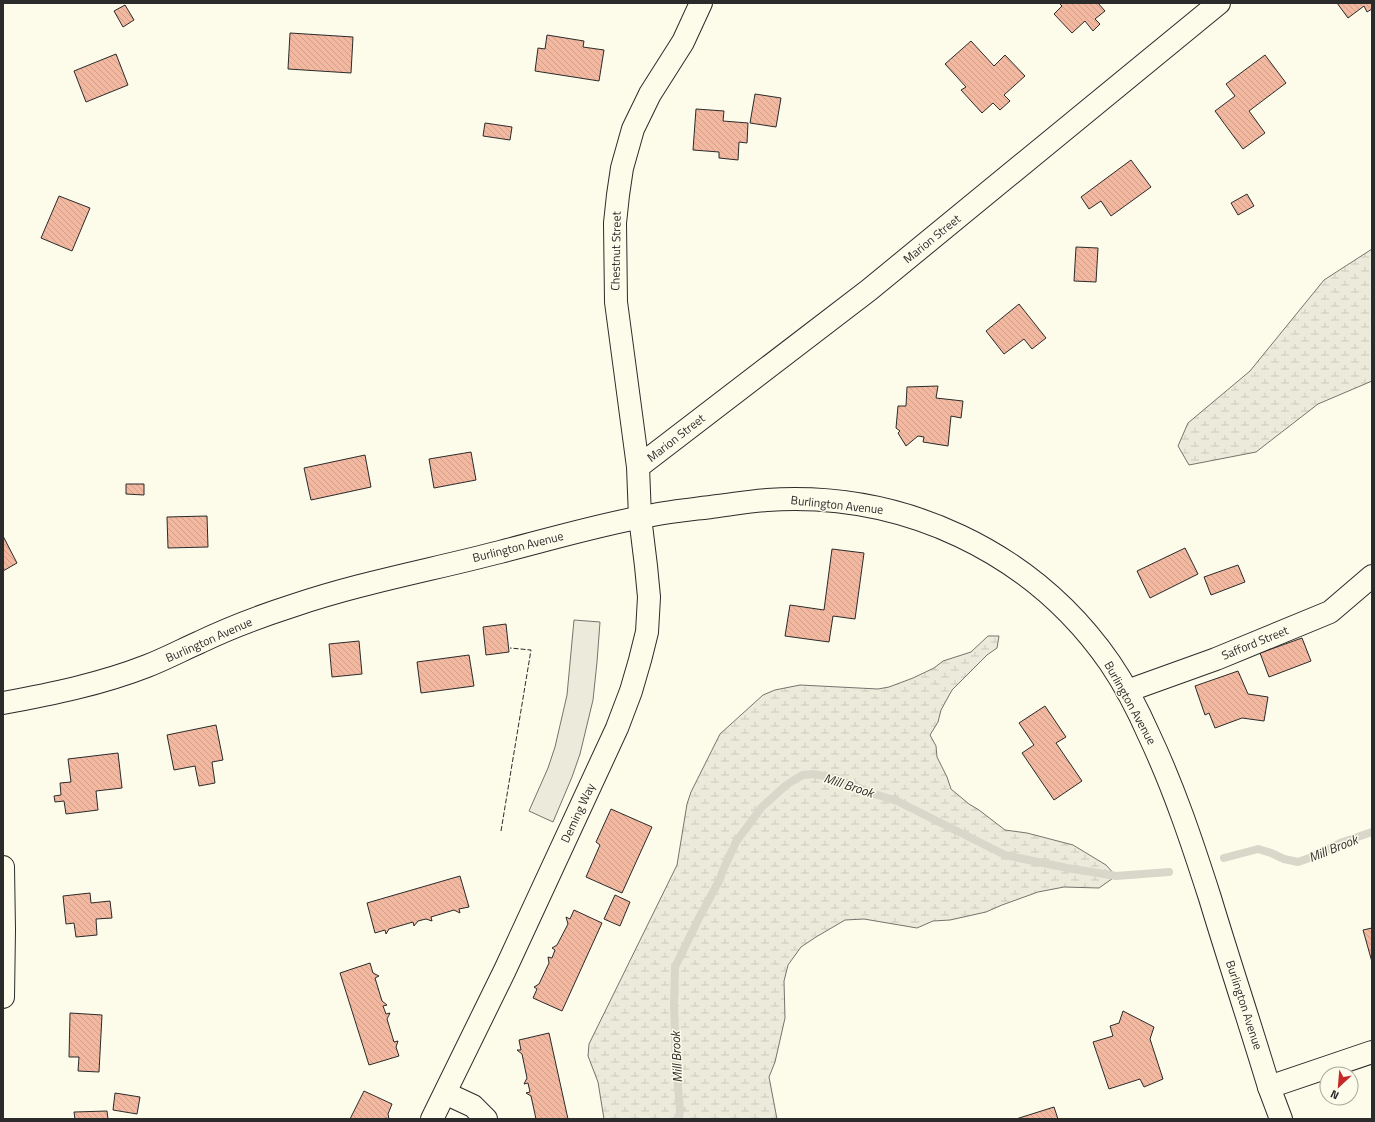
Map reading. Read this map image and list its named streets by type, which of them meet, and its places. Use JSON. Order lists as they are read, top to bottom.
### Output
{
  "streets": {
    "street": [
      "Marion Street",
      "Chestnut Street",
      "Burlington Avenue",
      "Safford Street",
      "Deming Way"
    ]
  },
  "crossings": [
    ["Marion Street", "Chestnut Street"],
    ["Chestnut Street", "Burlington Avenue"],
    ["Chestnut Street", "Deming Way"],
    ["Burlington Avenue", "Safford Street"],
    ["Burlington Avenue", "Deming Way"]
  ],
  "water": ["Mill Brook"],
  "north": "bottom left"
}
